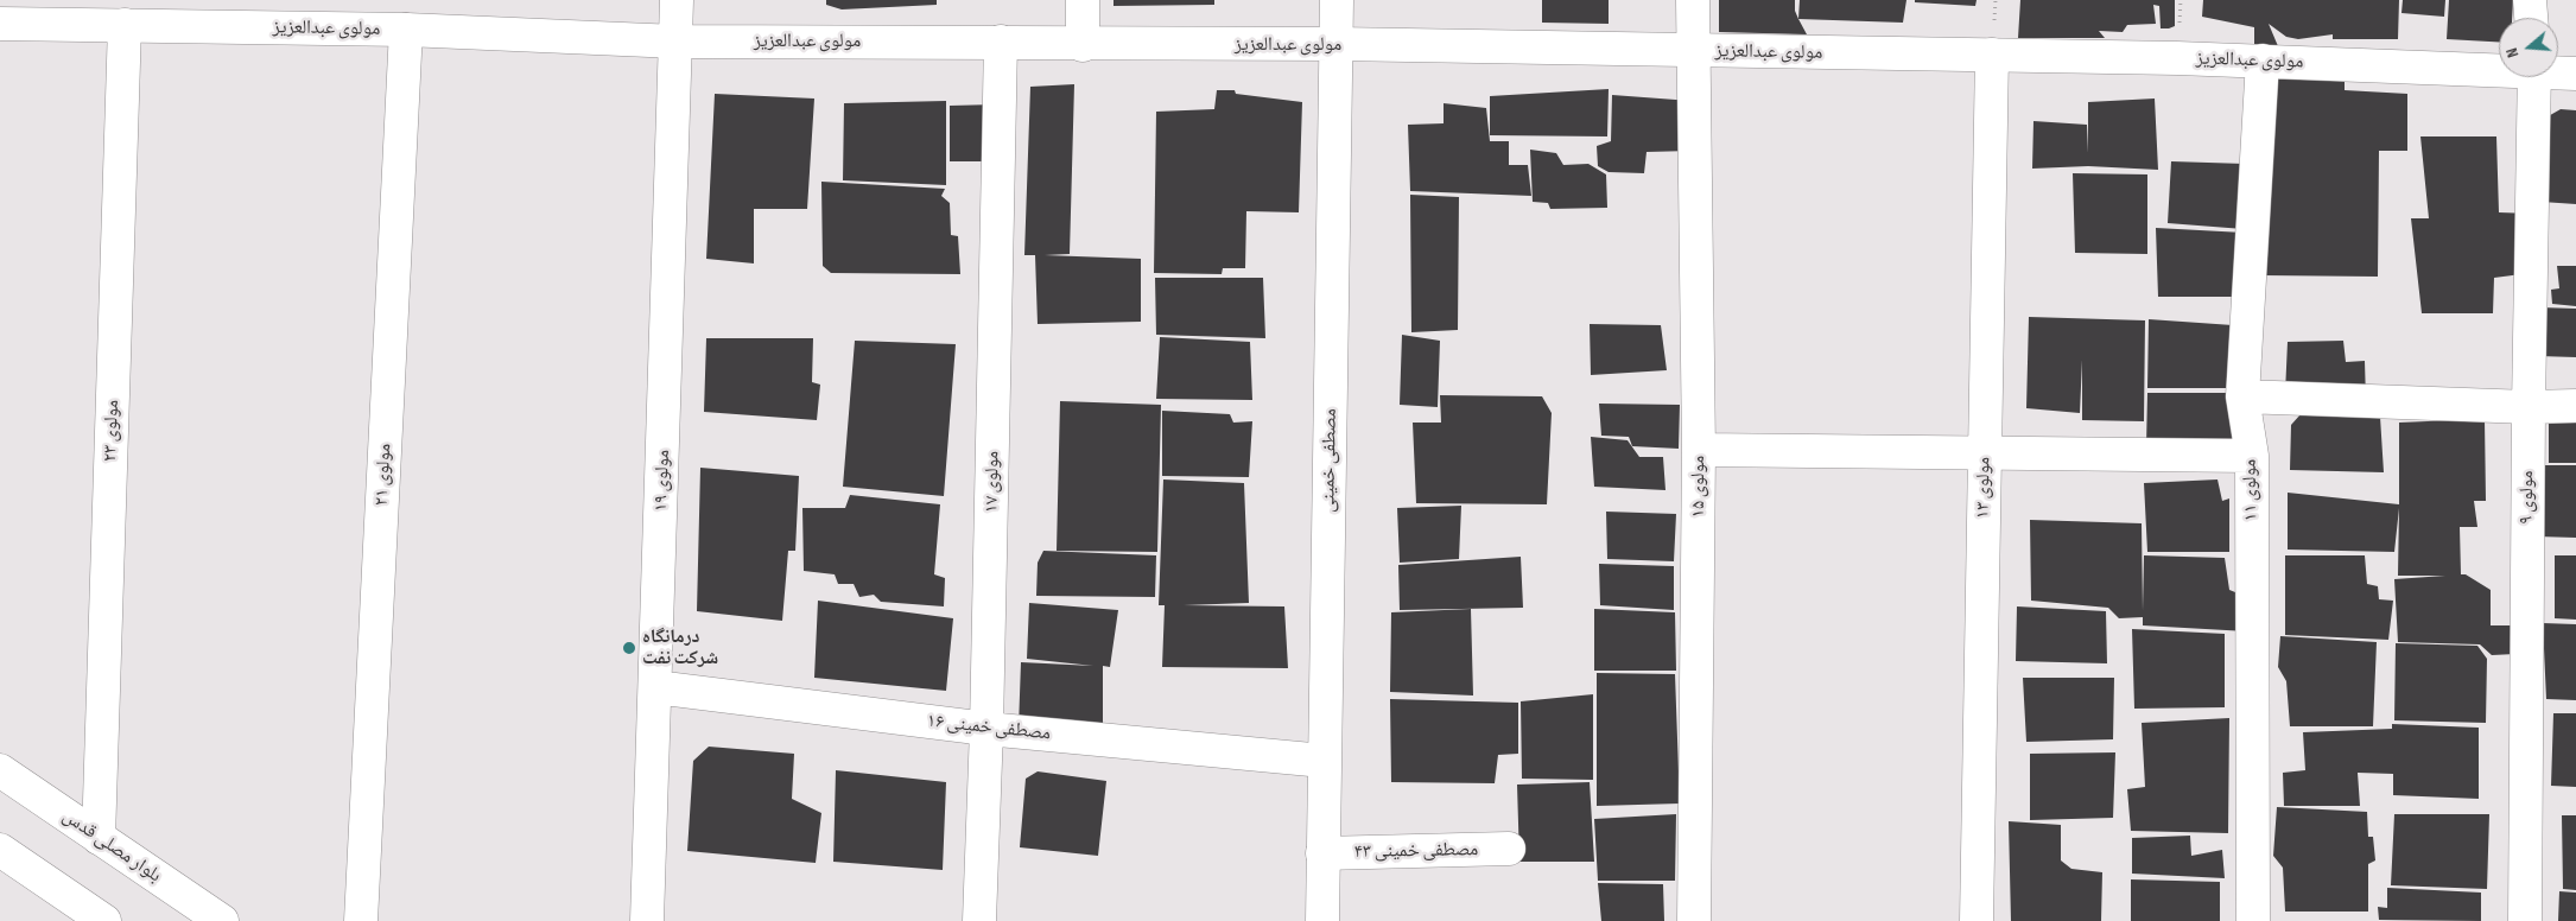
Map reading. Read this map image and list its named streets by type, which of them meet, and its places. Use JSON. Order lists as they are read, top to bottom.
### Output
{
  "streets": {
    "street": [
      "مولوی عبدالعزیز",
      "مولوی ۲۳",
      "مصطفی خمینی",
      "مولوی ۲۱",
      "مولوی ۱۹",
      "مولوی ۱۷",
      "مولوی ۱۵",
      "مولوی ۱۳",
      "مولوی ۱۱",
      "مولوی ۹",
      "مصطفی خمینی ۱۶",
      "بلوار مصلی قدس",
      "مصطفی خمینی ۴۳"
    ]
  },
  "crossings": [
    ["مولوی عبدالعزیز", "مولوی ۲۳"],
    ["مولوی عبدالعزیز", "مصطفی خمینی"],
    ["مولوی عبدالعزیز", "مولوی ۲۱"],
    ["مولوی عبدالعزیز", "مولوی ۱۹"],
    ["مولوی عبدالعزیز", "مولوی ۱۷"],
    ["مولوی عبدالعزیز", "مولوی ۱۵"],
    ["مولوی عبدالعزیز", "مولوی ۱۳"],
    ["مولوی عبدالعزیز", "مولوی ۱۱"],
    ["مولوی ۲۳", "بلوار مصلی قدس"],
    ["مصطفی خمینی", "مصطفی خمینی ۱۶"],
    ["مصطفی خمینی", "مصطفی خمینی ۴۳"],
    ["مولوی ۱۹", "مصطفی خمینی ۱۶"],
    ["مولوی ۱۷", "مصطفی خمینی ۱۶"]
  ],
  "places": ["درمانگاه شرکت نفت"],
  "north": "left"
}
